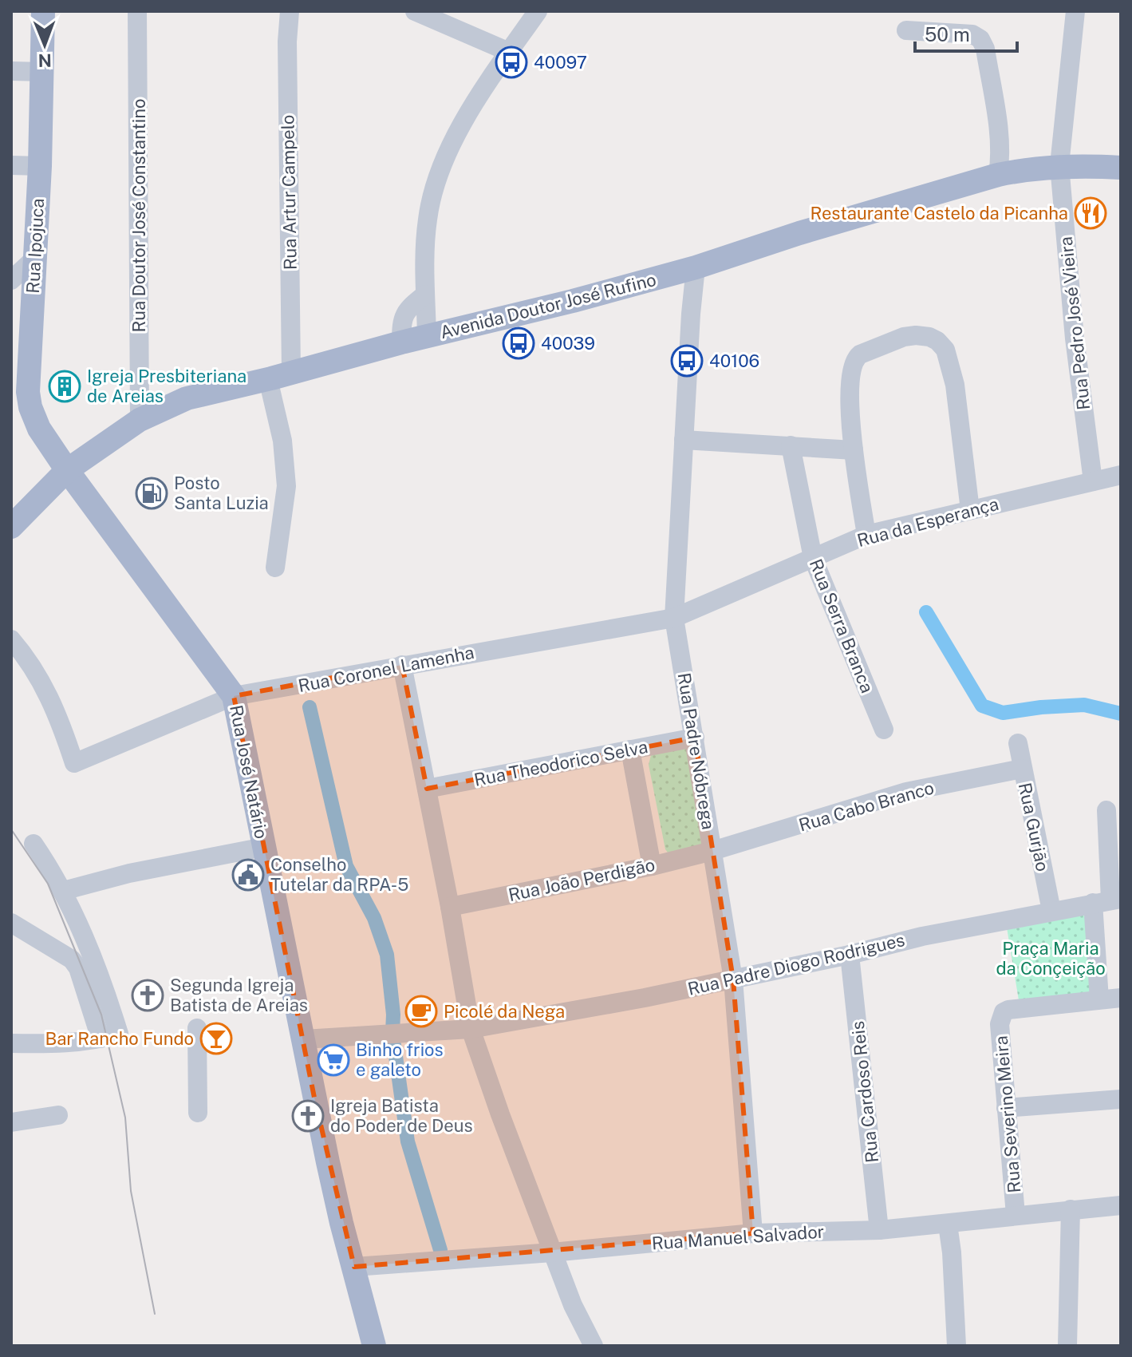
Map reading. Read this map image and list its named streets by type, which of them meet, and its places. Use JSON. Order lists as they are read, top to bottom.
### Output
{
  "streets": {
    "main road": ["Rua Ipojuca", "Avenida Doutor José Rufino", "Rua José Natário"],
    "street": [
      "Rua Artur Campelo",
      "Rua Doutor José Constantino",
      "Rua Pedro José Vieira",
      "Rua da Esperança",
      "Rua Serra Branca",
      "Rua Coronel Lamenha",
      "Rua Padre Nóbrega",
      "Rua Theodorico Selva",
      "Rua Cabo Branco",
      "Rua Gurjão",
      "Rua João Perdigão",
      "Rua Padre Diogo Rodrigues",
      "Rua Cardoso Reis",
      "Rua Severino Meira",
      "Rua Manuel Salvador"
    ]
  },
  "crossings": [
    ["Rua Artur Campelo", "Avenida Doutor José Rufino"],
    ["Rua Doutor José Constantino", "Avenida Doutor José Rufino"],
    ["Rua Ipojuca", "Avenida Doutor José Rufino"],
    ["Rua Ipojuca", "Rua José Natário"],
    ["Avenida Doutor José Rufino", "Rua Pedro José Vieira"],
    ["Avenida Doutor José Rufino", "Rua Padre Nóbrega"],
    ["Avenida Doutor José Rufino", "Rua José Natário"],
    ["Rua Pedro José Vieira", "Rua da Esperança"],
    ["Rua da Esperança", "Rua Serra Branca"],
    ["Rua da Esperança", "Rua Coronel Lamenha"],
    ["Rua Coronel Lamenha", "Rua Padre Nóbrega"],
    ["Rua Coronel Lamenha", "Rua José Natário"],
    ["Rua Padre Nóbrega", "Rua Theodorico Selva"],
    ["Rua Padre Nóbrega", "Rua Cabo Branco"],
    ["Rua Padre Nóbrega", "Rua João Perdigão"],
    ["Rua Padre Nóbrega", "Rua Padre Diogo Rodrigues"],
    ["Rua Padre Nóbrega", "Rua Manuel Salvador"],
    ["Rua José Natário", "Rua Padre Diogo Rodrigues"],
    ["Rua José Natário", "Rua Manuel Salvador"],
    ["Rua Cabo Branco", "Rua Gurjão"],
    ["Rua Cabo Branco", "Rua João Perdigão"],
    ["Rua Gurjão", "Rua Padre Diogo Rodrigues"],
    ["Rua Padre Diogo Rodrigues", "Rua Cardoso Reis"],
    ["Rua Cardoso Reis", "Rua Manuel Salvador"],
    ["Rua Severino Meira", "Rua Manuel Salvador"]
  ],
  "parks": ["Praça Maria da Conçeição"],
  "places": {
    "bus stop": ["40097", "40039", "40106"],
    "restaurant": ["Restaurante Castelo da Picanha"],
    "building": ["Igreja Presbiteriana de Areias"],
    "fuel station": ["Posto Santa Luzia"],
    "public building": ["Conselho Tutelar da RPA-5"],
    "church": ["Segunda Igreja Batista de Areias", "Igreja Batista do Poder de Deus"],
    "cafe": ["Picolé da Nega"],
    "bar": ["Bar Rancho Fundo"],
    "supermarket": ["Binho frios e galeto"]
  },
  "scale_bar": "50 m",
  "north": "bottom"
}
